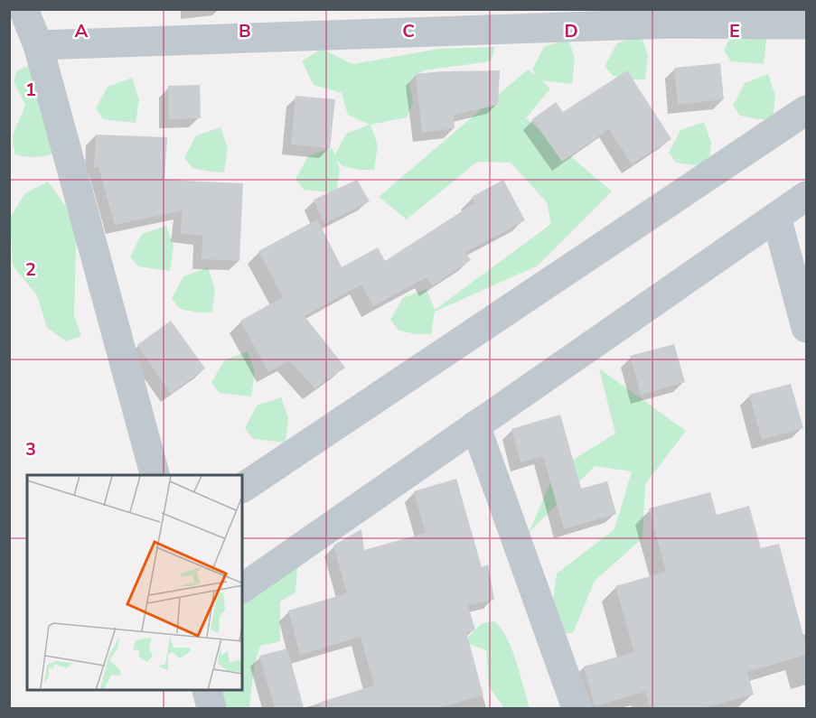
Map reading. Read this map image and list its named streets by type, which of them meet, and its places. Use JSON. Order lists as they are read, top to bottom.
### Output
{
  "grid": {
    "columns": [
      "A",
      "B",
      "C",
      "D",
      "E"
    ],
    "rows": ["1", "2", "3"]
  }
}
